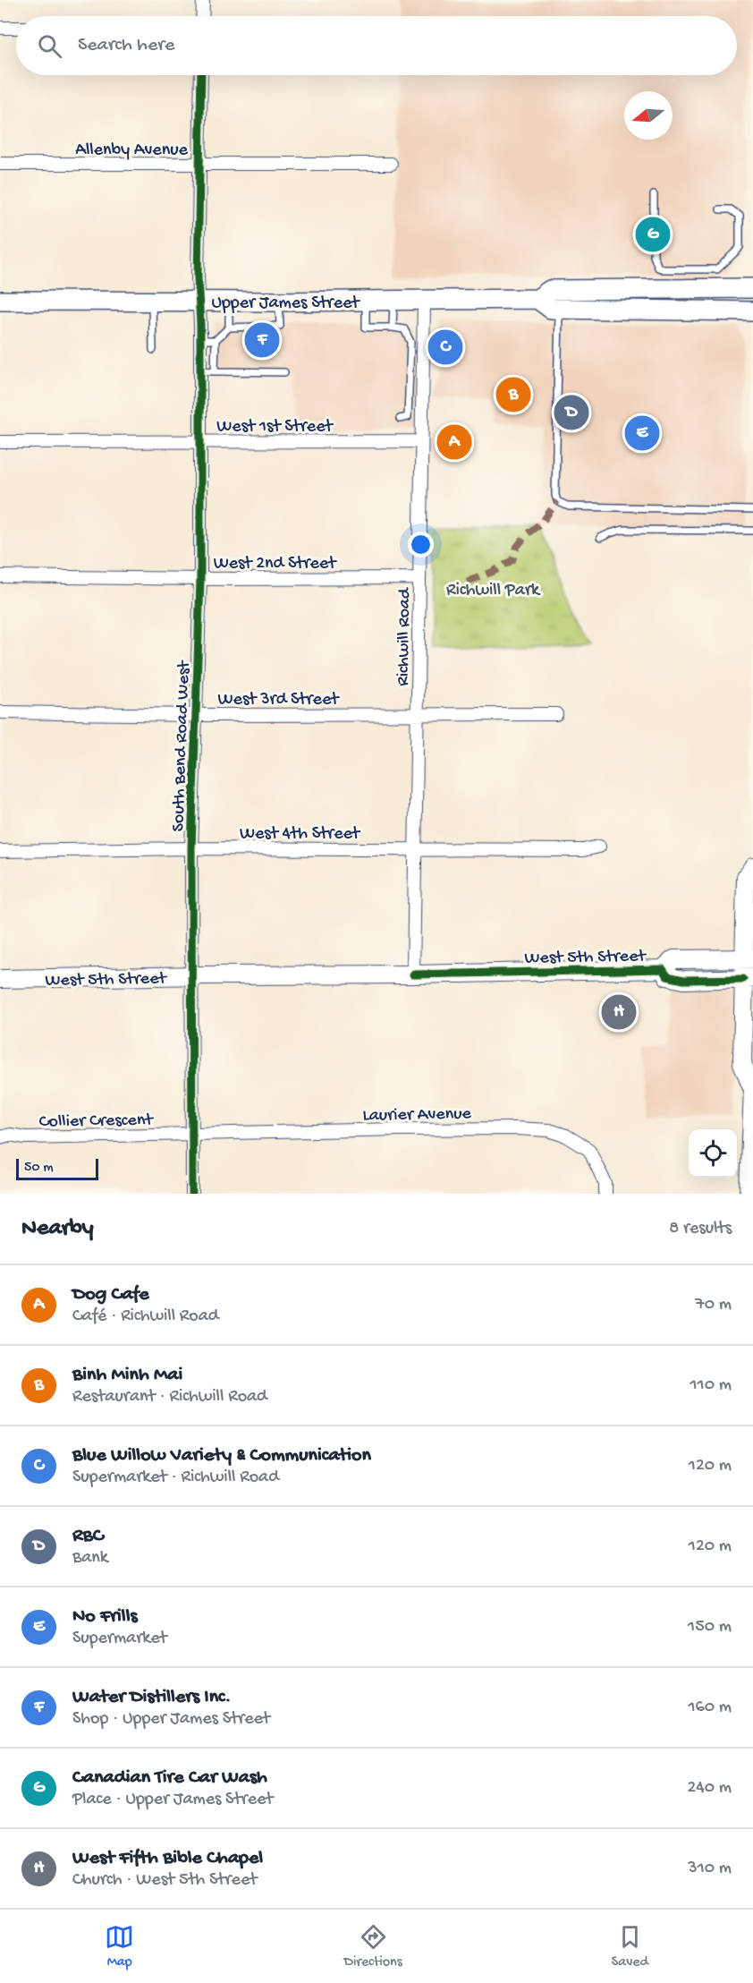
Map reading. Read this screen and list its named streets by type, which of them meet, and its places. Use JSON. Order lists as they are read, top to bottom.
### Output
{
  "streets": {
    "main road": ["Upper James Street", "West 5th Street"],
    "street": [
      "Allenby Avenue",
      "West 1st Street",
      "West 2nd Street",
      "Richwill Road",
      "West 3rd Street",
      "South Bend Road West",
      "West 4th Street",
      "Laurier Avenue",
      "Collier Crescent"
    ]
  },
  "crossings": [
    ["Allenby Avenue", "South Bend Road West"],
    ["Upper James Street", "Richwill Road"],
    ["Upper James Street", "South Bend Road West"],
    ["West 1st Street", "Richwill Road"],
    ["West 1st Street", "South Bend Road West"],
    ["West 2nd Street", "Richwill Road"],
    ["West 2nd Street", "South Bend Road West"],
    ["Richwill Road", "West 3rd Street"],
    ["Richwill Road", "West 4th Street"],
    ["Richwill Road", "West 5th Street"],
    ["West 3rd Street", "South Bend Road West"],
    ["South Bend Road West", "West 4th Street"],
    ["South Bend Road West", "West 5th Street"],
    ["South Bend Road West", "Laurier Avenue"],
    ["South Bend Road West", "Collier Crescent"],
    ["Laurier Avenue", "Collier Crescent"]
  ],
  "parks": ["Richwill Park"],
  "scale_bar": "50 m",
  "north": "left",
  "page": {
    "search": "Search here",
    "pins": [
      "G",
      "F",
      "C",
      "B",
      "D",
      "E",
      "A",
      "H"
    ],
    "scale": "50 m",
    "heading": ["Nearby", "8 results"],
    "list": [
      {
        "mark": "A",
        "name": "Dog Cafe",
        "note": "Café · Richwill Road",
        "value": "70 m"
      },
      {
        "mark": "B",
        "name": "Binh Minh Mai",
        "note": "Restaurant · Richwill Road",
        "value": "110 m"
      },
      {
        "mark": "C",
        "name": "Blue Willow Variety & Communication",
        "note": "Supermarket · Richwill Road",
        "value": "120 m"
      },
      {
        "mark": "D",
        "name": "RBC",
        "note": "Bank",
        "value": "120 m"
      },
      {
        "mark": "E",
        "name": "No Frills",
        "note": "Supermarket",
        "value": "150 m"
      },
      {
        "mark": "F",
        "name": "Water Distillers Inc.",
        "note": "Shop · Upper James Street",
        "value": "160 m"
      },
      {
        "mark": "G",
        "name": "Canadian Tire Car Wash",
        "note": "Place · Upper James Street",
        "value": "240 m"
      },
      {
        "mark": "H",
        "name": "West Fifth Bible Chapel",
        "note": "Church · West 5th Street",
        "value": "310 m"
      }
    ],
    "nav": ["Map", "Directions", "Saved"]
  }
}
